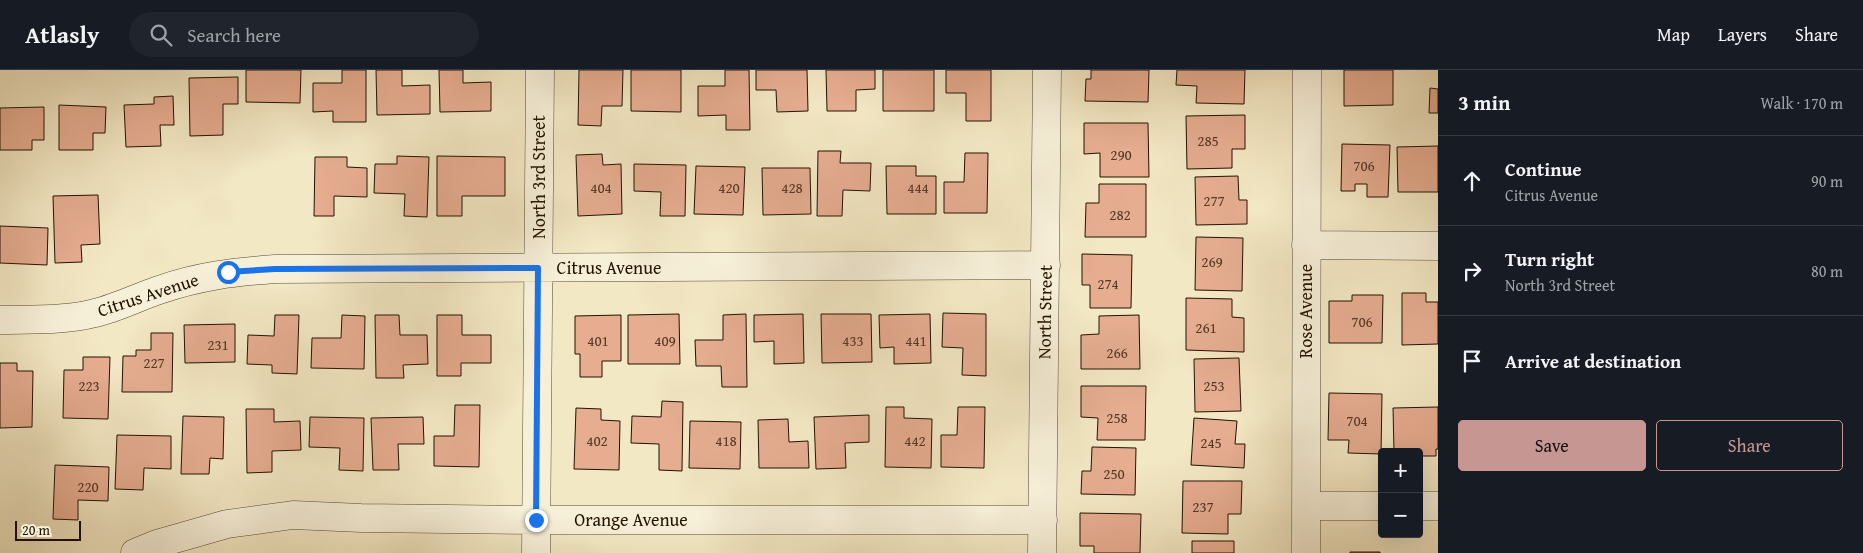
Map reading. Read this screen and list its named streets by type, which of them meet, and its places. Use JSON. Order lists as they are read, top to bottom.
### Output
{
  "streets": {
    "street": [
      "North 3rd Street",
      "Citrus Avenue",
      "Rose Avenue",
      "North Street",
      "Orange Avenue"
    ]
  },
  "crossings": [
    ["North 3rd Street", "Citrus Avenue"],
    ["North 3rd Street", "Orange Avenue"],
    ["Citrus Avenue", "North Street"],
    ["North Street", "Orange Avenue"]
  ],
  "house_numbers": [
    "285",
    "290",
    "706",
    "404",
    "420",
    "428",
    "444",
    "277",
    "282",
    "269",
    "274",
    "706",
    "261",
    "401",
    "409",
    "433",
    "441",
    "231",
    "266",
    "227",
    "223",
    "253",
    "258",
    "704",
    "402",
    "418",
    "442",
    "245",
    "250",
    "220",
    "237"
  ],
  "scale_bar": "20 m",
  "page": {
    "header": "Atlasly",
    "search": "Search here",
    "nav": ["Map", "Layers", "Share"],
    "heading": ["3 min", "Walk · 170 m"],
    "list": [
      ["Continue", "Citrus Avenue", "90 m"],
      ["Turn right", "North 3rd Street", "80 m"],
      "Arrive at destination"
    ],
    "buttons": ["Save", "Share"],
    "map_buttons": ["+", "−"],
    "scale": "20 m"
  }
}
